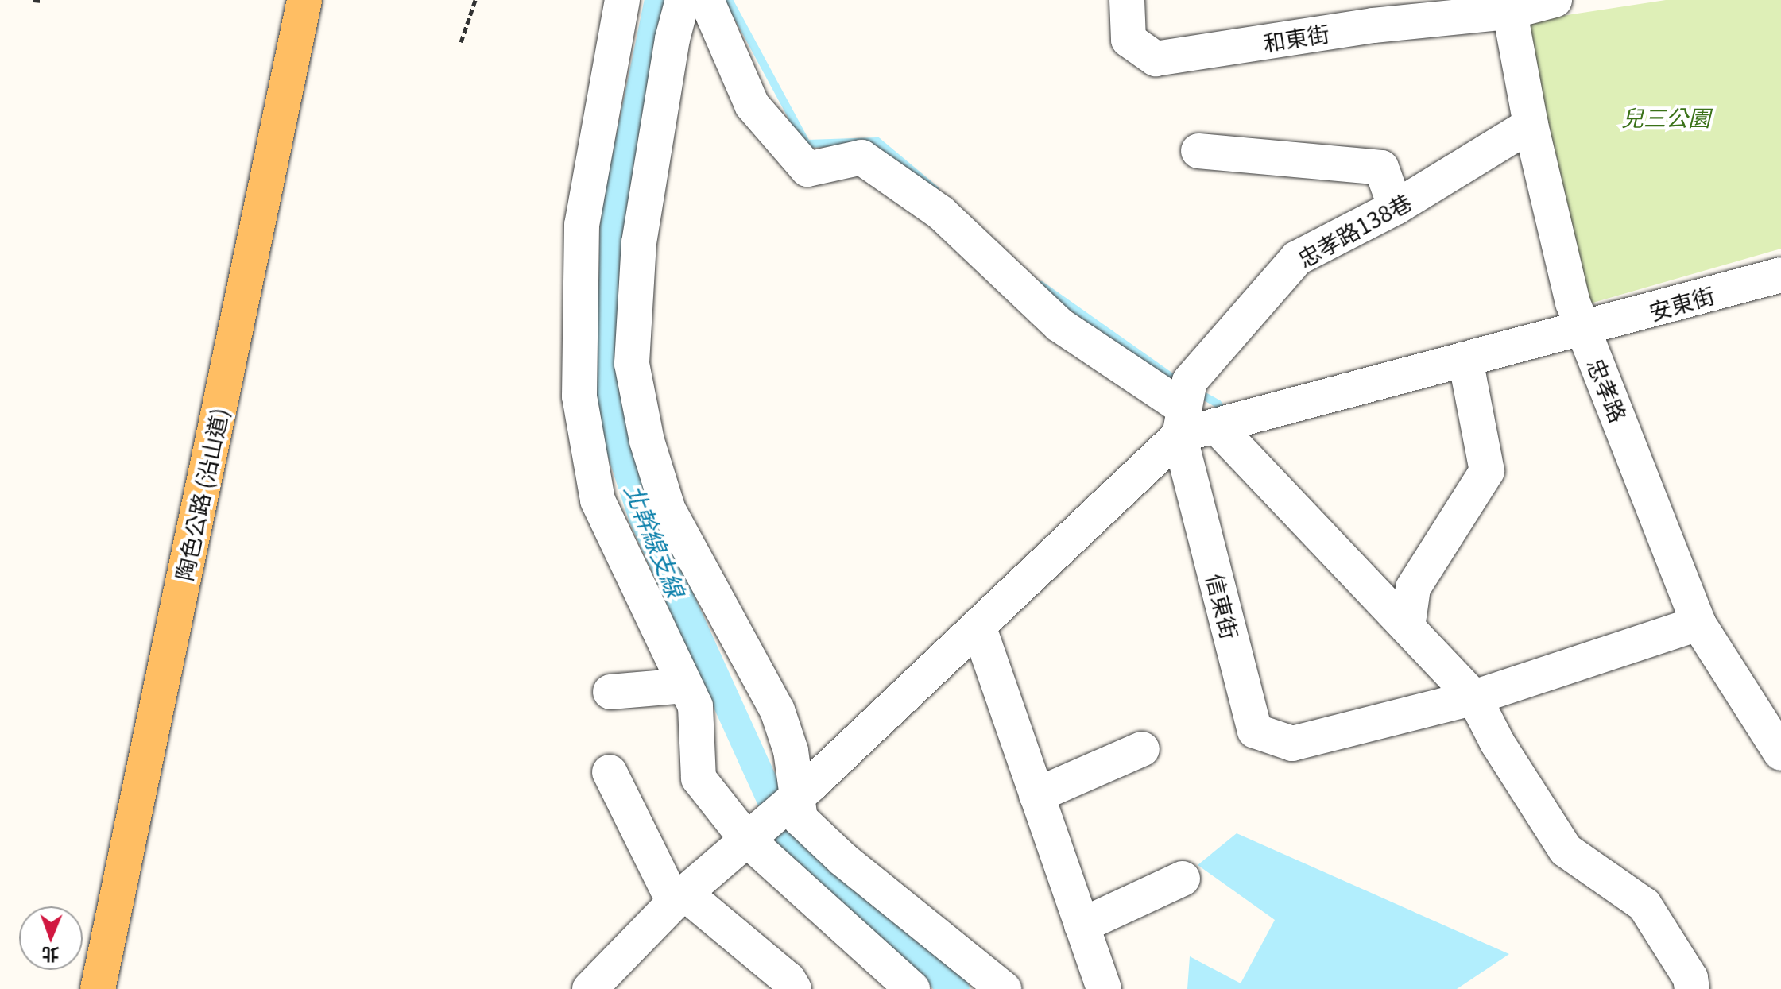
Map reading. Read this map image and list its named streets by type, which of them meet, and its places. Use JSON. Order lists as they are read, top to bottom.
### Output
{
  "streets": {
    "main road": ["陶色公路 (沿山道)"],
    "street": [
      "和東街",
      "忠孝路138巷",
      "安東街",
      "忠孝路",
      "信東街"
    ]
  },
  "crossings": [
    ["和東街", "忠孝路"],
    ["忠孝路138巷", "忠孝路"],
    ["忠孝路138巷", "信東街"],
    ["安東街", "忠孝路"],
    ["忠孝路", "信東街"]
  ],
  "water": ["北幹線支線"],
  "parks": ["兒三公園"],
  "north": "bottom"
}
